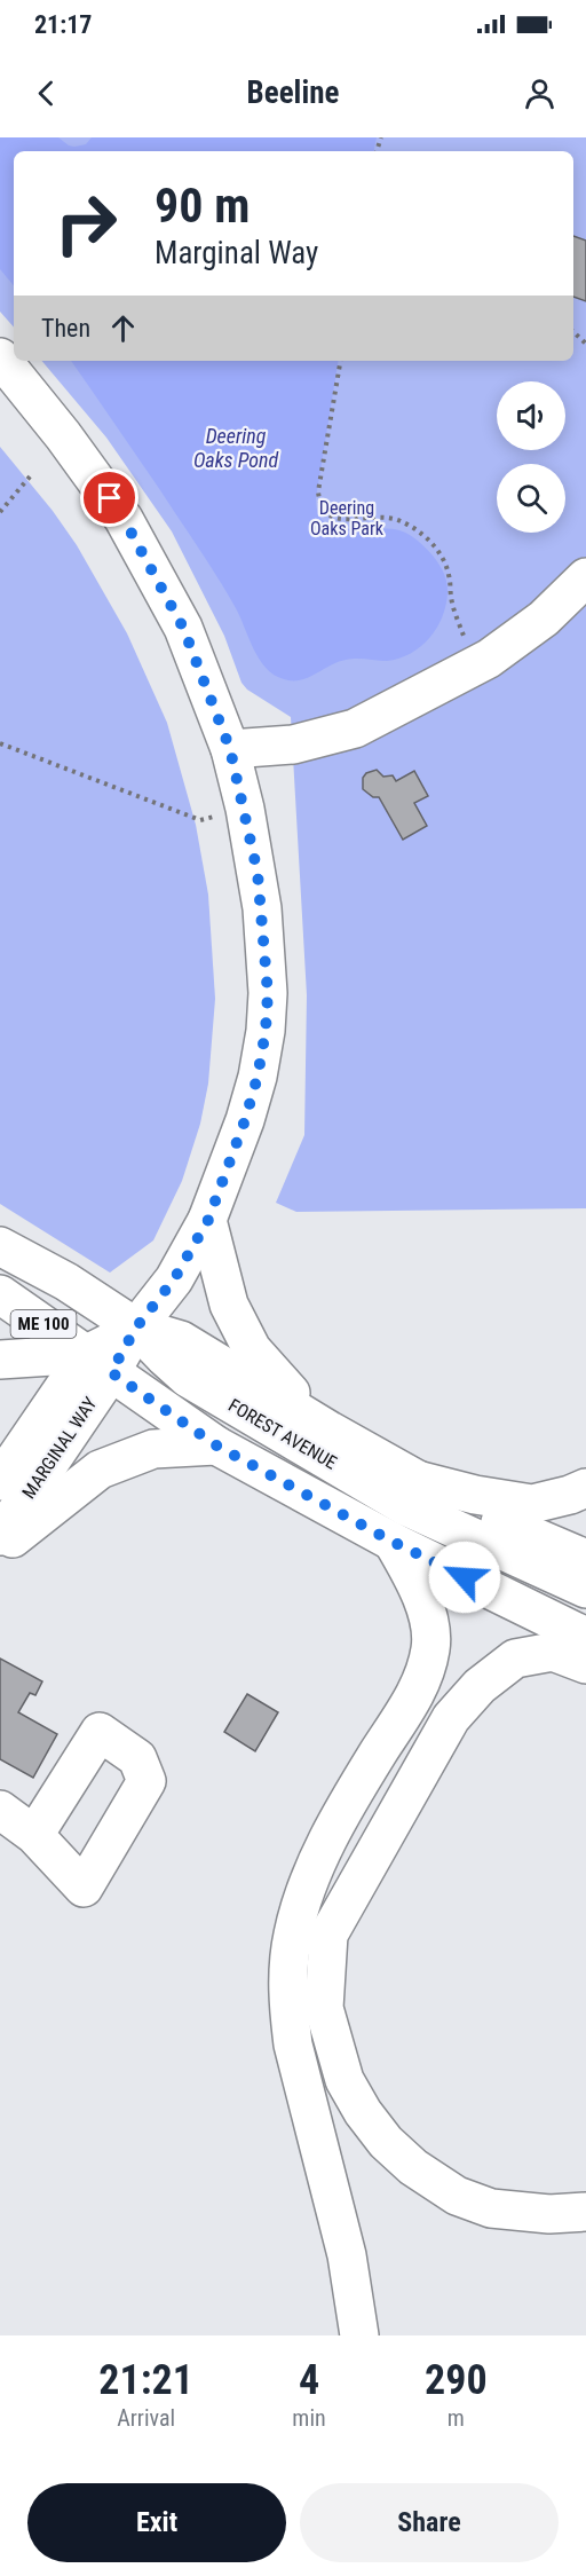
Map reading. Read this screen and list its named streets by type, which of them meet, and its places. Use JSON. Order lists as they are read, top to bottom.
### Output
{
  "streets": {
    "main road": ["ME 100", "FOREST AVENUE", "MARGINAL WAY"]
  },
  "crossings": [
    ["ME 100", "MARGINAL WAY"],
    ["FOREST AVENUE", "MARGINAL WAY"]
  ],
  "water": ["Deering Oaks Pond"],
  "parks": ["Deering Oaks Park"],
  "page": {
    "status": "21:17",
    "header": "Beeline",
    "turn": ["90 m", "Marginal Way"],
    "then": "Then",
    "eta": [
      "21:21",
      "Arrival",
      "4",
      "min",
      "290",
      "m"
    ],
    "buttons": ["Exit", "Share"]
  }
}
